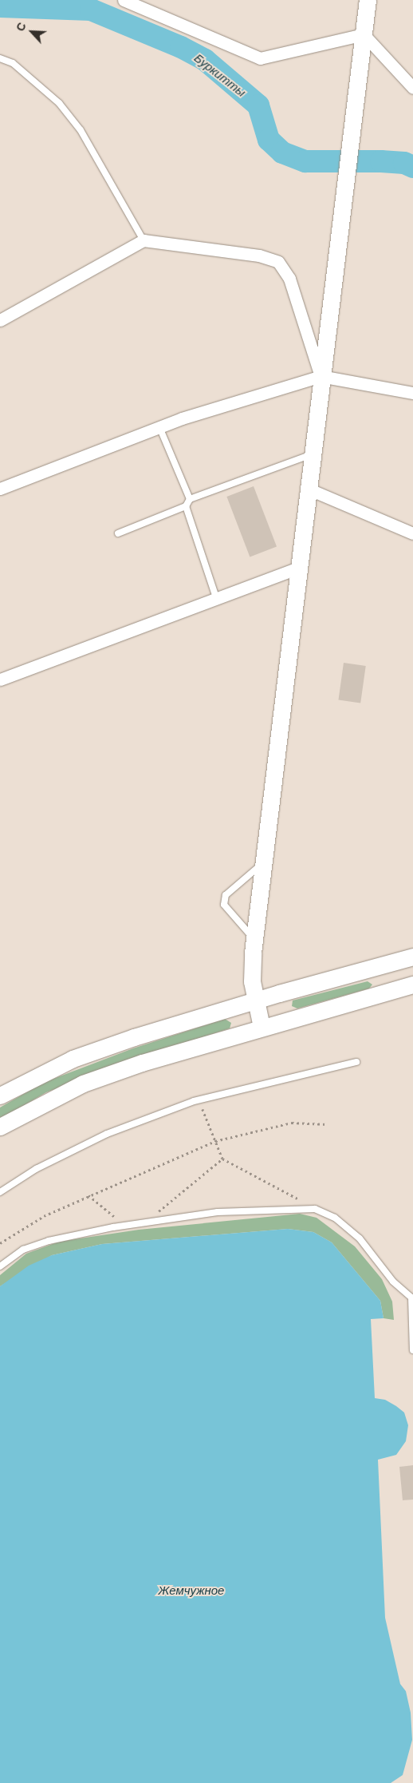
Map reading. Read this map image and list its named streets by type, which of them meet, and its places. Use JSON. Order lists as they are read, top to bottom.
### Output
{
  "water": ["Буркитты", "Жемчужное"],
  "north": "top left"
}
